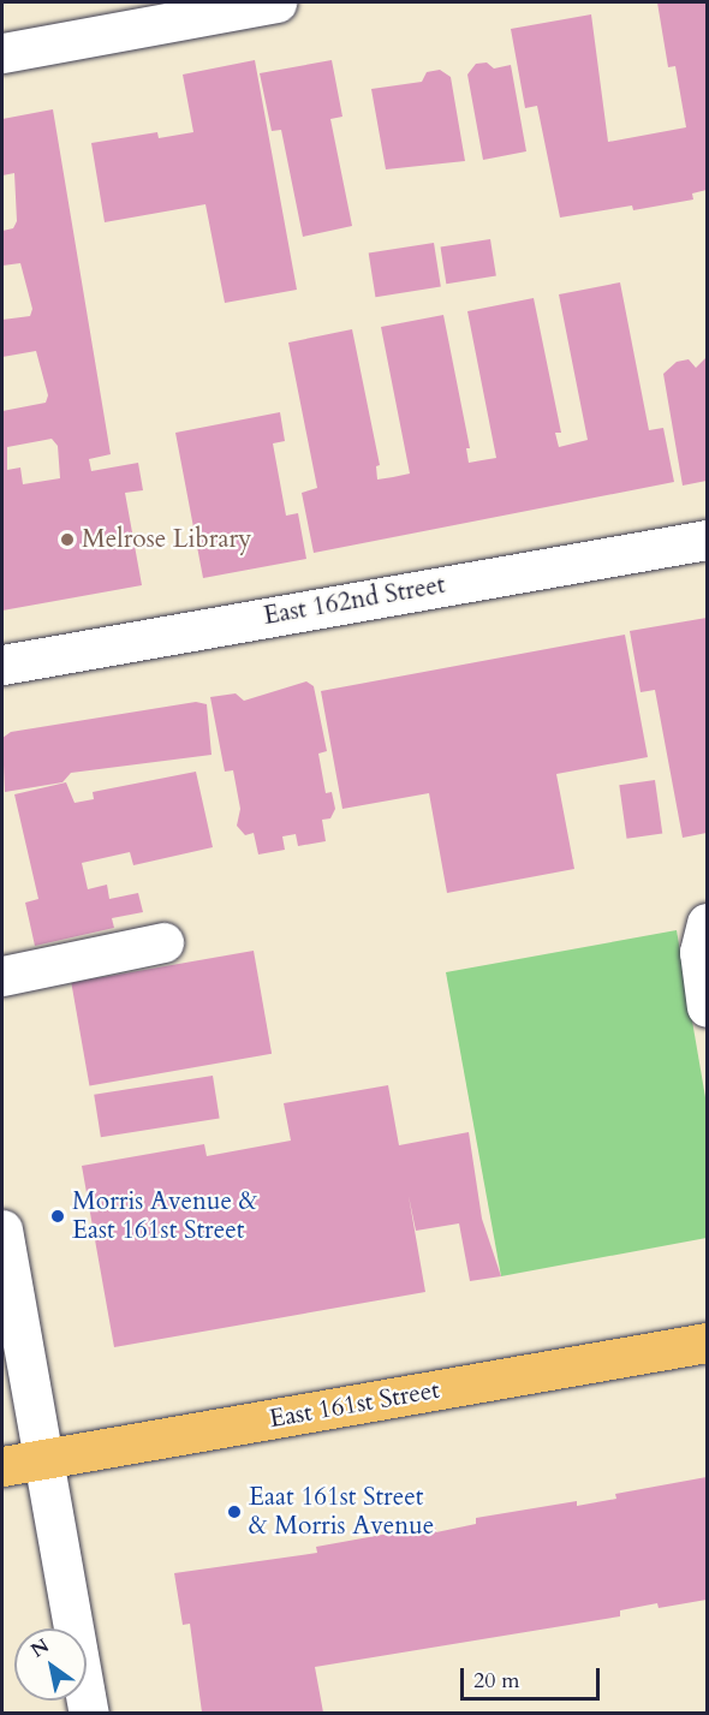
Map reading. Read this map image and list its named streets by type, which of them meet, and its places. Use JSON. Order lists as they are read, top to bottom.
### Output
{
  "streets": {
    "main road": ["East 161st Street"],
    "street": ["East 162nd Street"]
  },
  "places": ["Melrose Library", "Morris Avenue & East 161st Street", "Eaat 161st Street & Morris Avenue"],
  "scale_bar": "20 m",
  "north": "top left"
}
